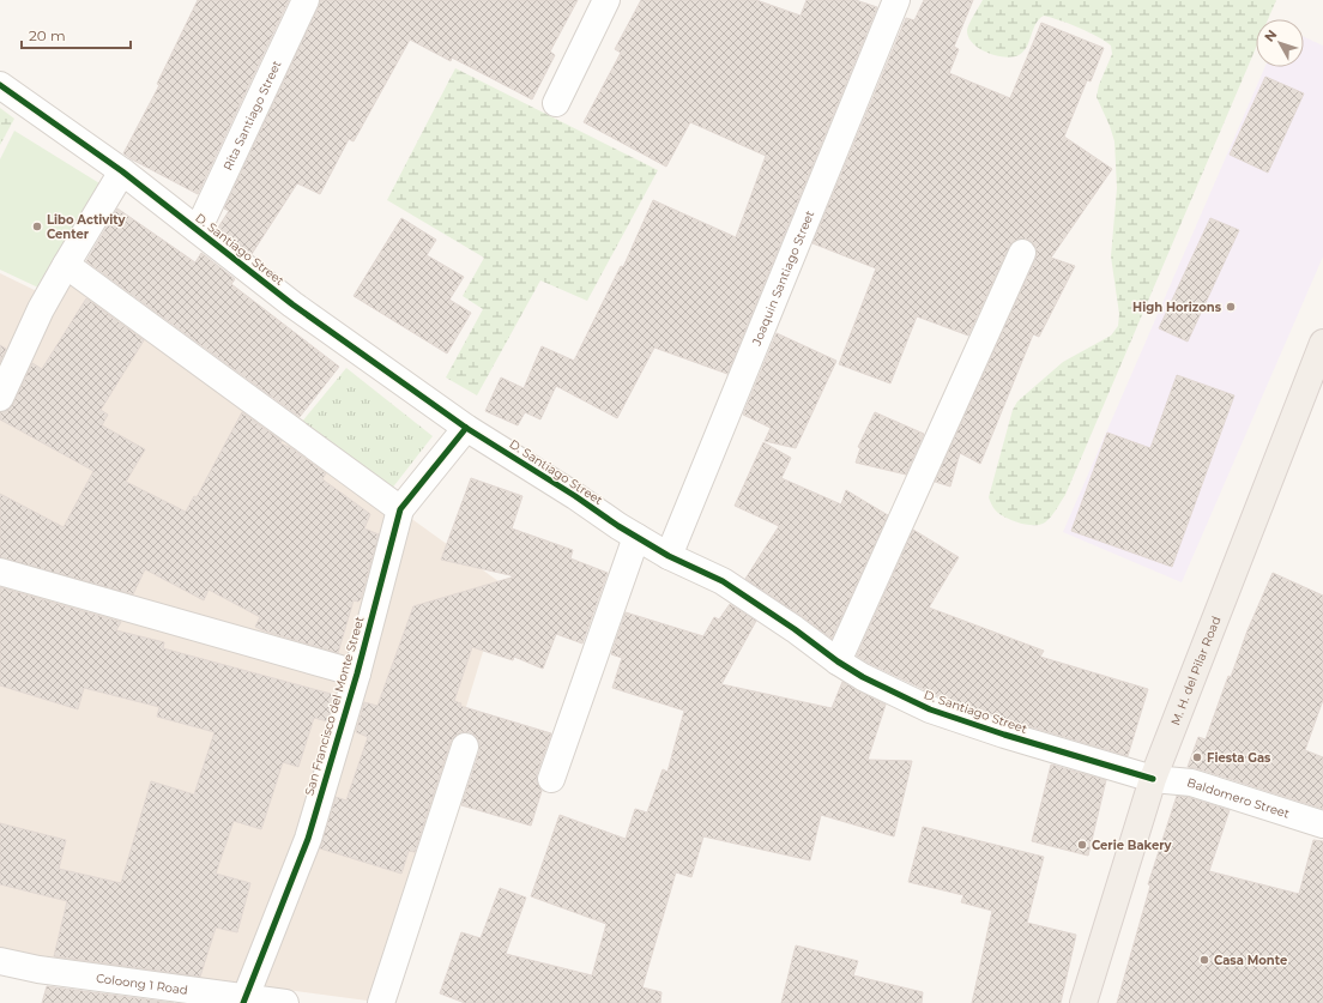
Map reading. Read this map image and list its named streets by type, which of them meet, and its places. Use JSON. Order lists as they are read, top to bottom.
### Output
{
  "streets": {
    "main road": ["M. H. del Pilar Road"],
    "street": [
      "Rita Santiago Street",
      "D. Santiago Street",
      "Joaquin Santiago Street",
      "San Francisco del Monte Street",
      "Baldomero Street",
      "Coloong 1 Road"
    ]
  },
  "crossings": [
    ["Rita Santiago Street", "D. Santiago Street"],
    ["D. Santiago Street", "Joaquin Santiago Street"],
    ["D. Santiago Street", "M. H. del Pilar Road"],
    ["D. Santiago Street", "San Francisco del Monte Street"],
    ["D. Santiago Street", "Baldomero Street"],
    ["M. H. del Pilar Road", "Baldomero Street"],
    ["San Francisco del Monte Street", "Coloong 1 Road"]
  ],
  "places": [
    "Libo Activity Center",
    "High Horizons",
    "Fiesta Gas",
    "Cerie Bakery",
    "Casa Monte"
  ],
  "scale_bar": "20 m",
  "north": "top left"
}
